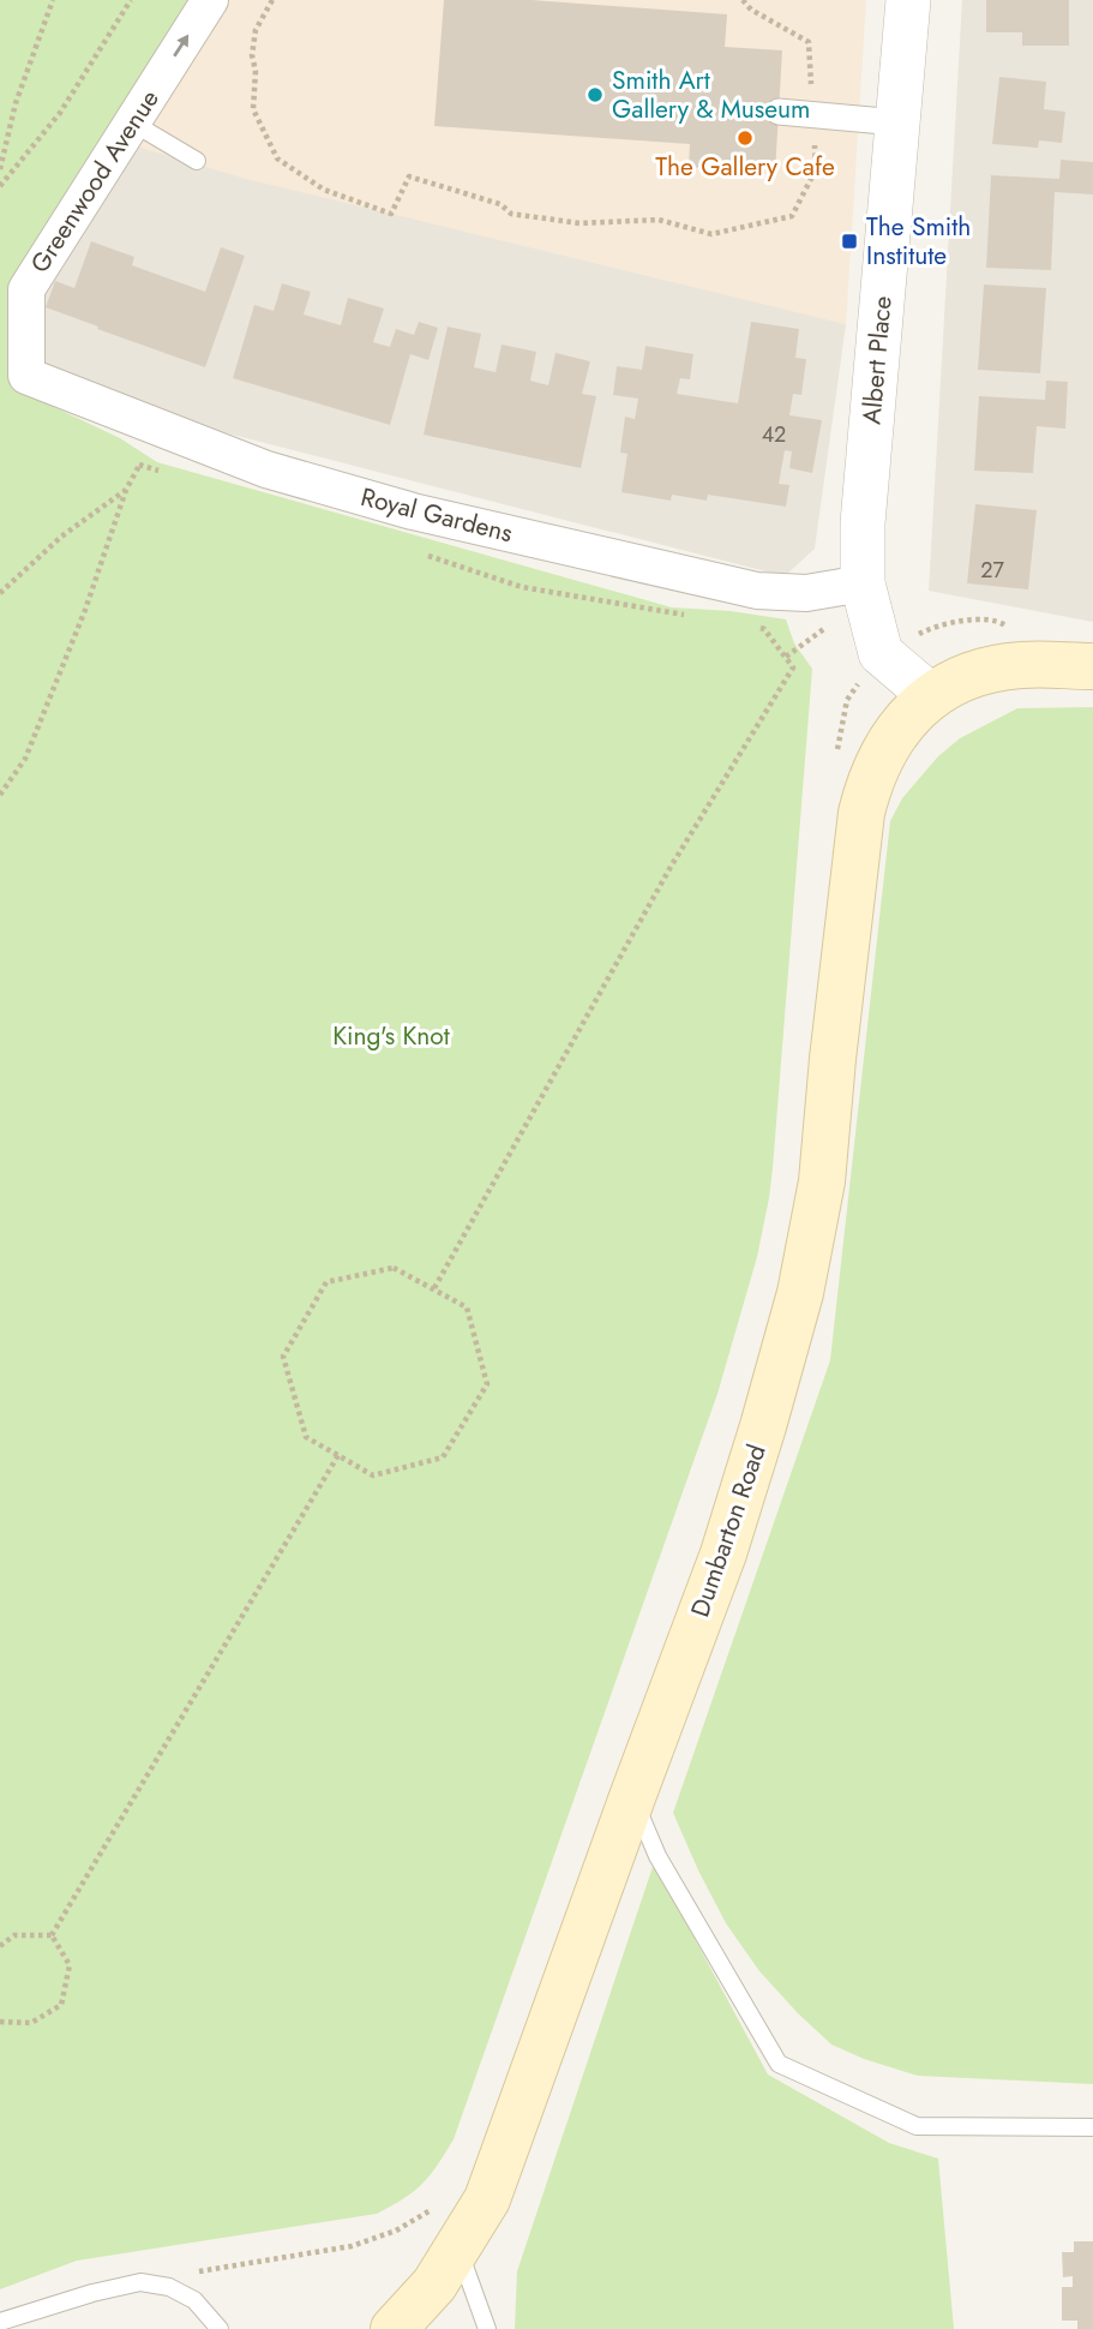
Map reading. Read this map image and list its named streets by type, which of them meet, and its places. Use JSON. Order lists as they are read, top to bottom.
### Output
{
  "streets": {
    "main road": ["Dumbarton Road"],
    "street": ["Greenwood Avenue", "Albert Place", "Royal Gardens"]
  },
  "crossings": [
    ["Greenwood Avenue", "Royal Gardens"],
    ["Albert Place", "Royal Gardens"]
  ],
  "parks": ["King's Knot"],
  "places": {
    "other": ["Smith Art Gallery & Museum", "The Gallery Cafe"],
    "transit": ["The Smith Institute"]
  },
  "house_numbers": ["42", "27"]
}
